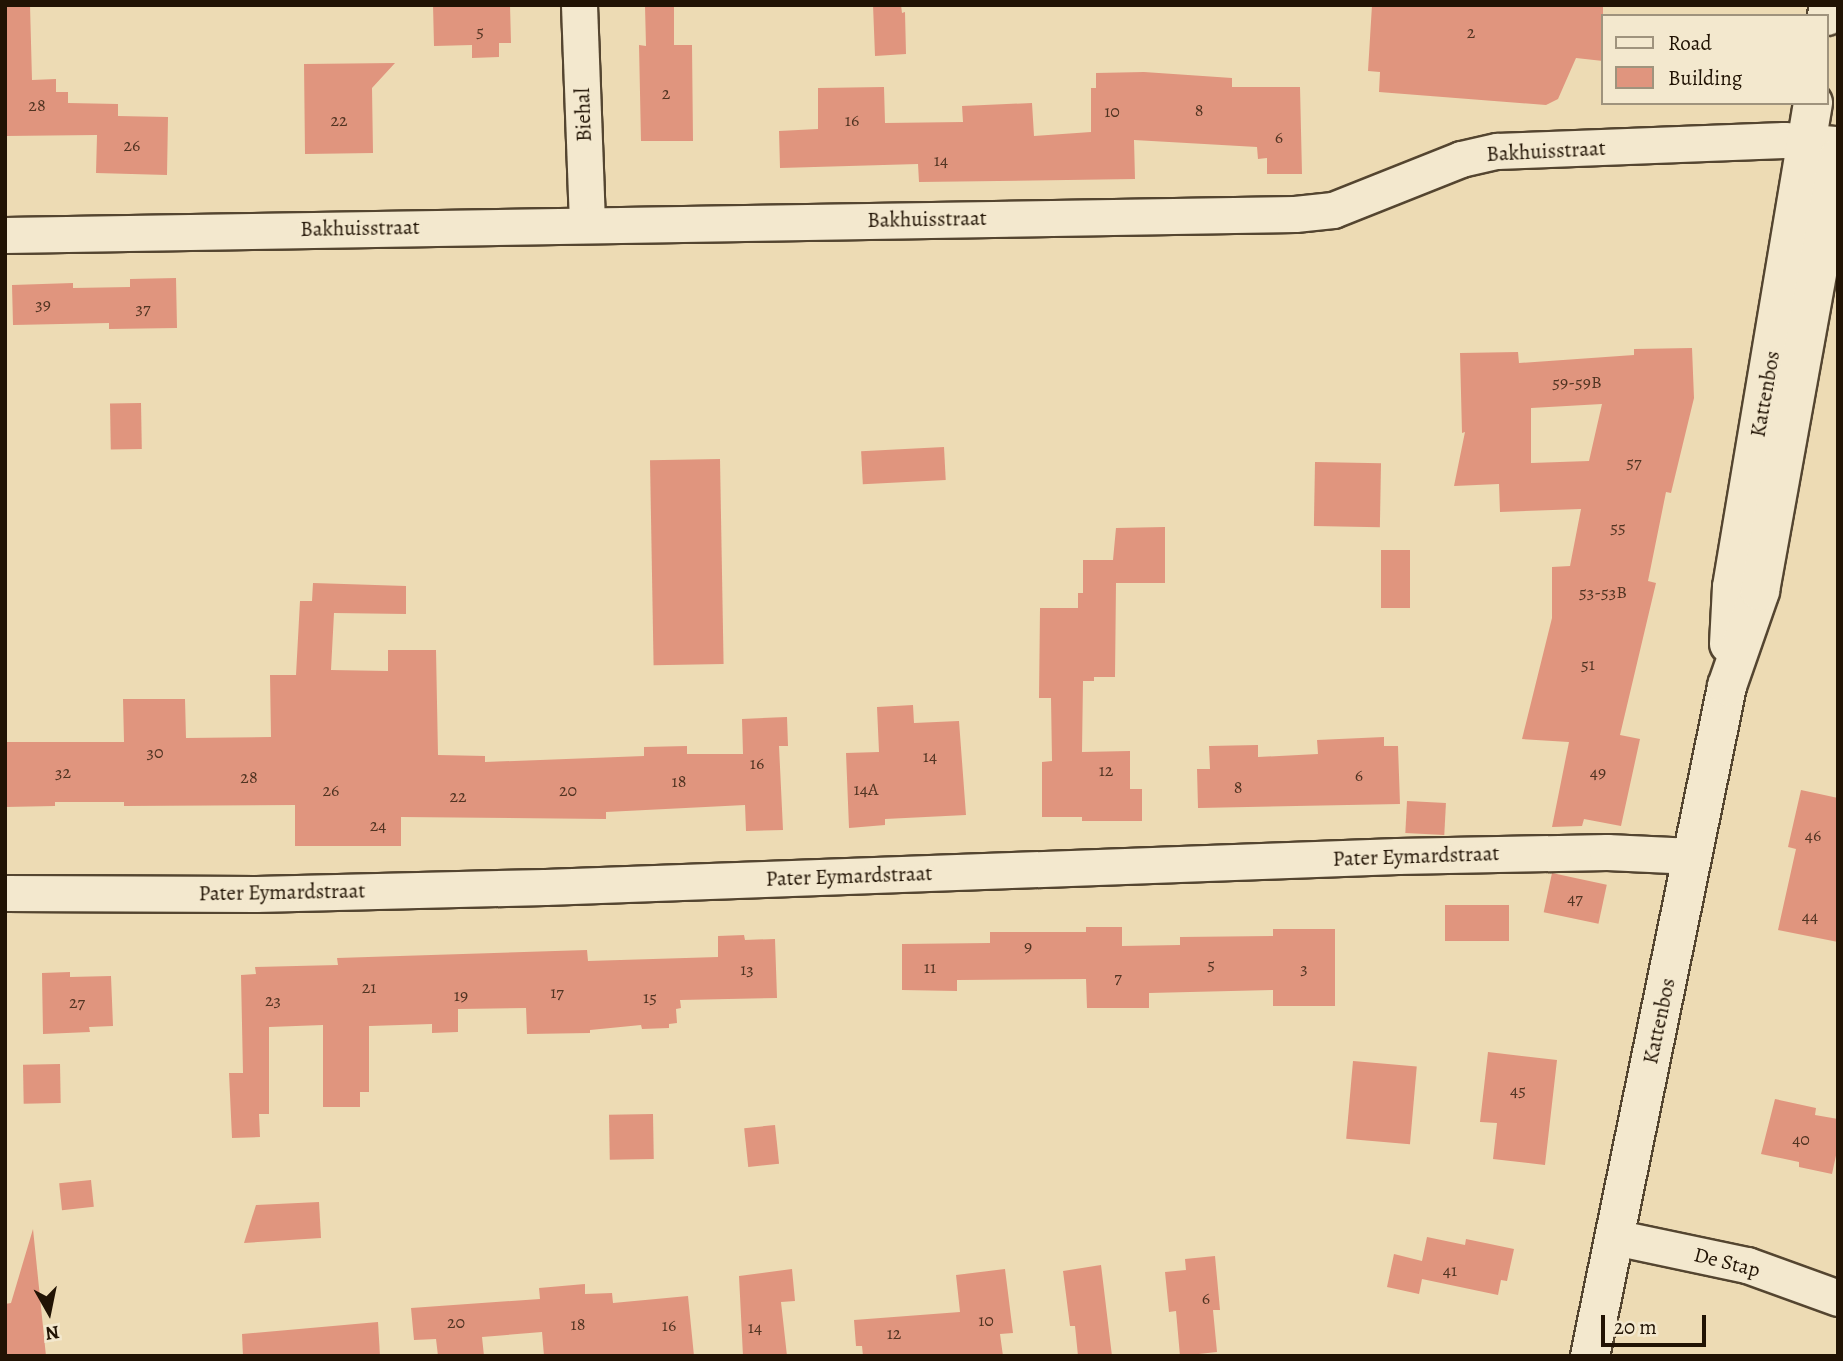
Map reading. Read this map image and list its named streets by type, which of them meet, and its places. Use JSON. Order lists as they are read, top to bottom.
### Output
{
  "streets": {
    "main road": ["Kattenbos"],
    "street": [
      "Biehal",
      "Bakhuisstraat",
      "Pater Eymardstraat",
      "De Stap"
    ]
  },
  "crossings": [
    ["Biehal", "Bakhuisstraat"],
    ["Bakhuisstraat", "Kattenbos"],
    ["Kattenbos", "Pater Eymardstraat"],
    ["Kattenbos", "De Stap"]
  ],
  "house_numbers": [
    "5",
    "2",
    "2",
    "28",
    "8",
    "10",
    "22",
    "16",
    "6",
    "26",
    "14",
    "39",
    "37",
    "59-59B",
    "57",
    "55",
    "53-53B",
    "51",
    "30",
    "14",
    "16",
    "12",
    "32",
    "49",
    "6",
    "28",
    "18",
    "8",
    "14A",
    "26",
    "20",
    "22",
    "24",
    "46",
    "47",
    "44",
    "9",
    "5",
    "11",
    "3",
    "13",
    "7",
    "21",
    "17",
    "19",
    "15",
    "23",
    "27",
    "45",
    "40",
    "41",
    "6",
    "10",
    "20",
    "18",
    "16",
    "14",
    "12"
  ],
  "legend": ["Road", "Building"],
  "scale_bar": "20 m",
  "north": "bottom"
}
